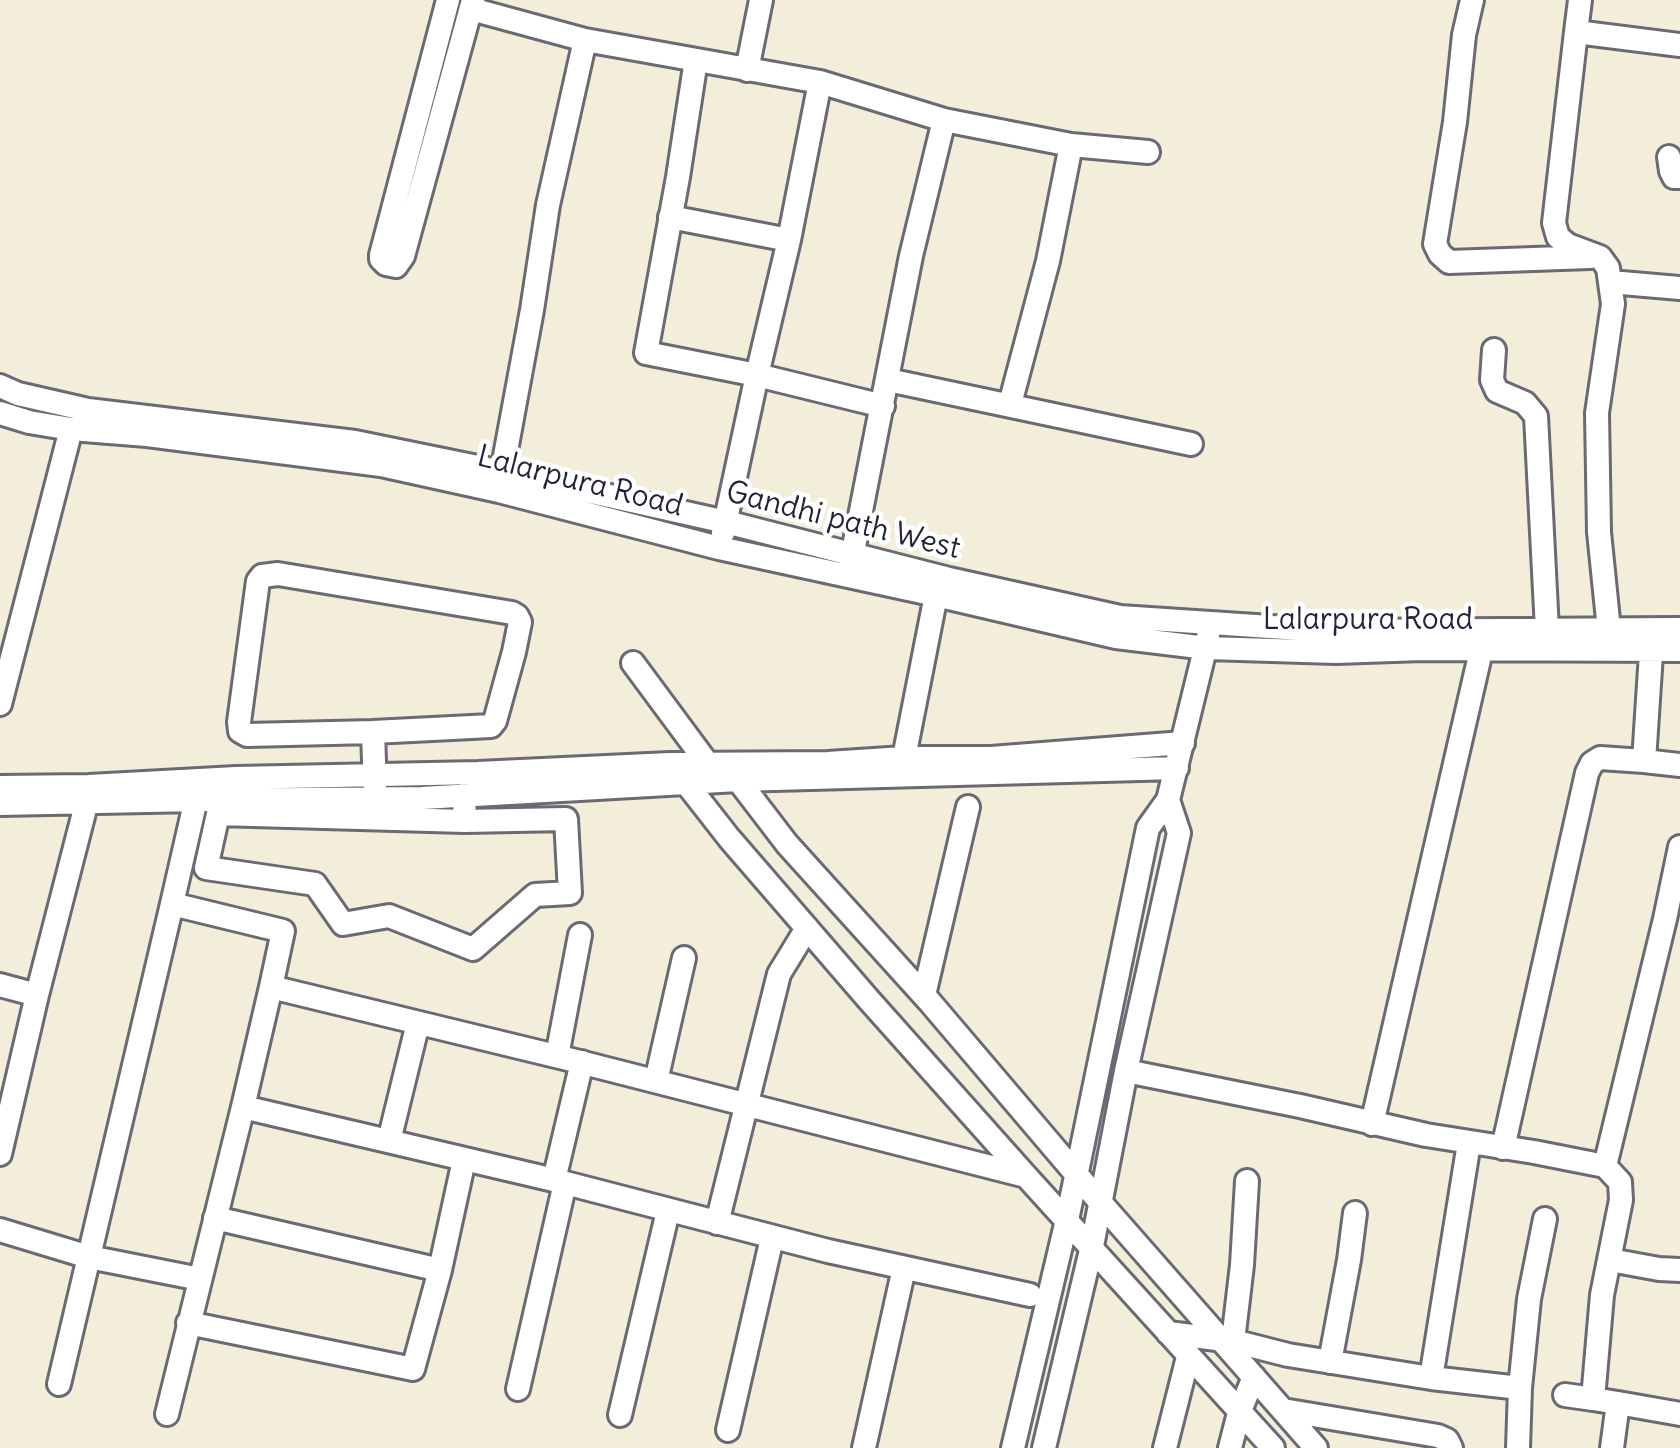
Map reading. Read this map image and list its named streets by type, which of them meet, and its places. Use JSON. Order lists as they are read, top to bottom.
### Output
{
  "streets": {
    "street": ["Lalarpura Road", "Gandhi path West"]
  },
  "crossings": [
    ["Lalarpura Road", "Gandhi path West"]
  ]
}
